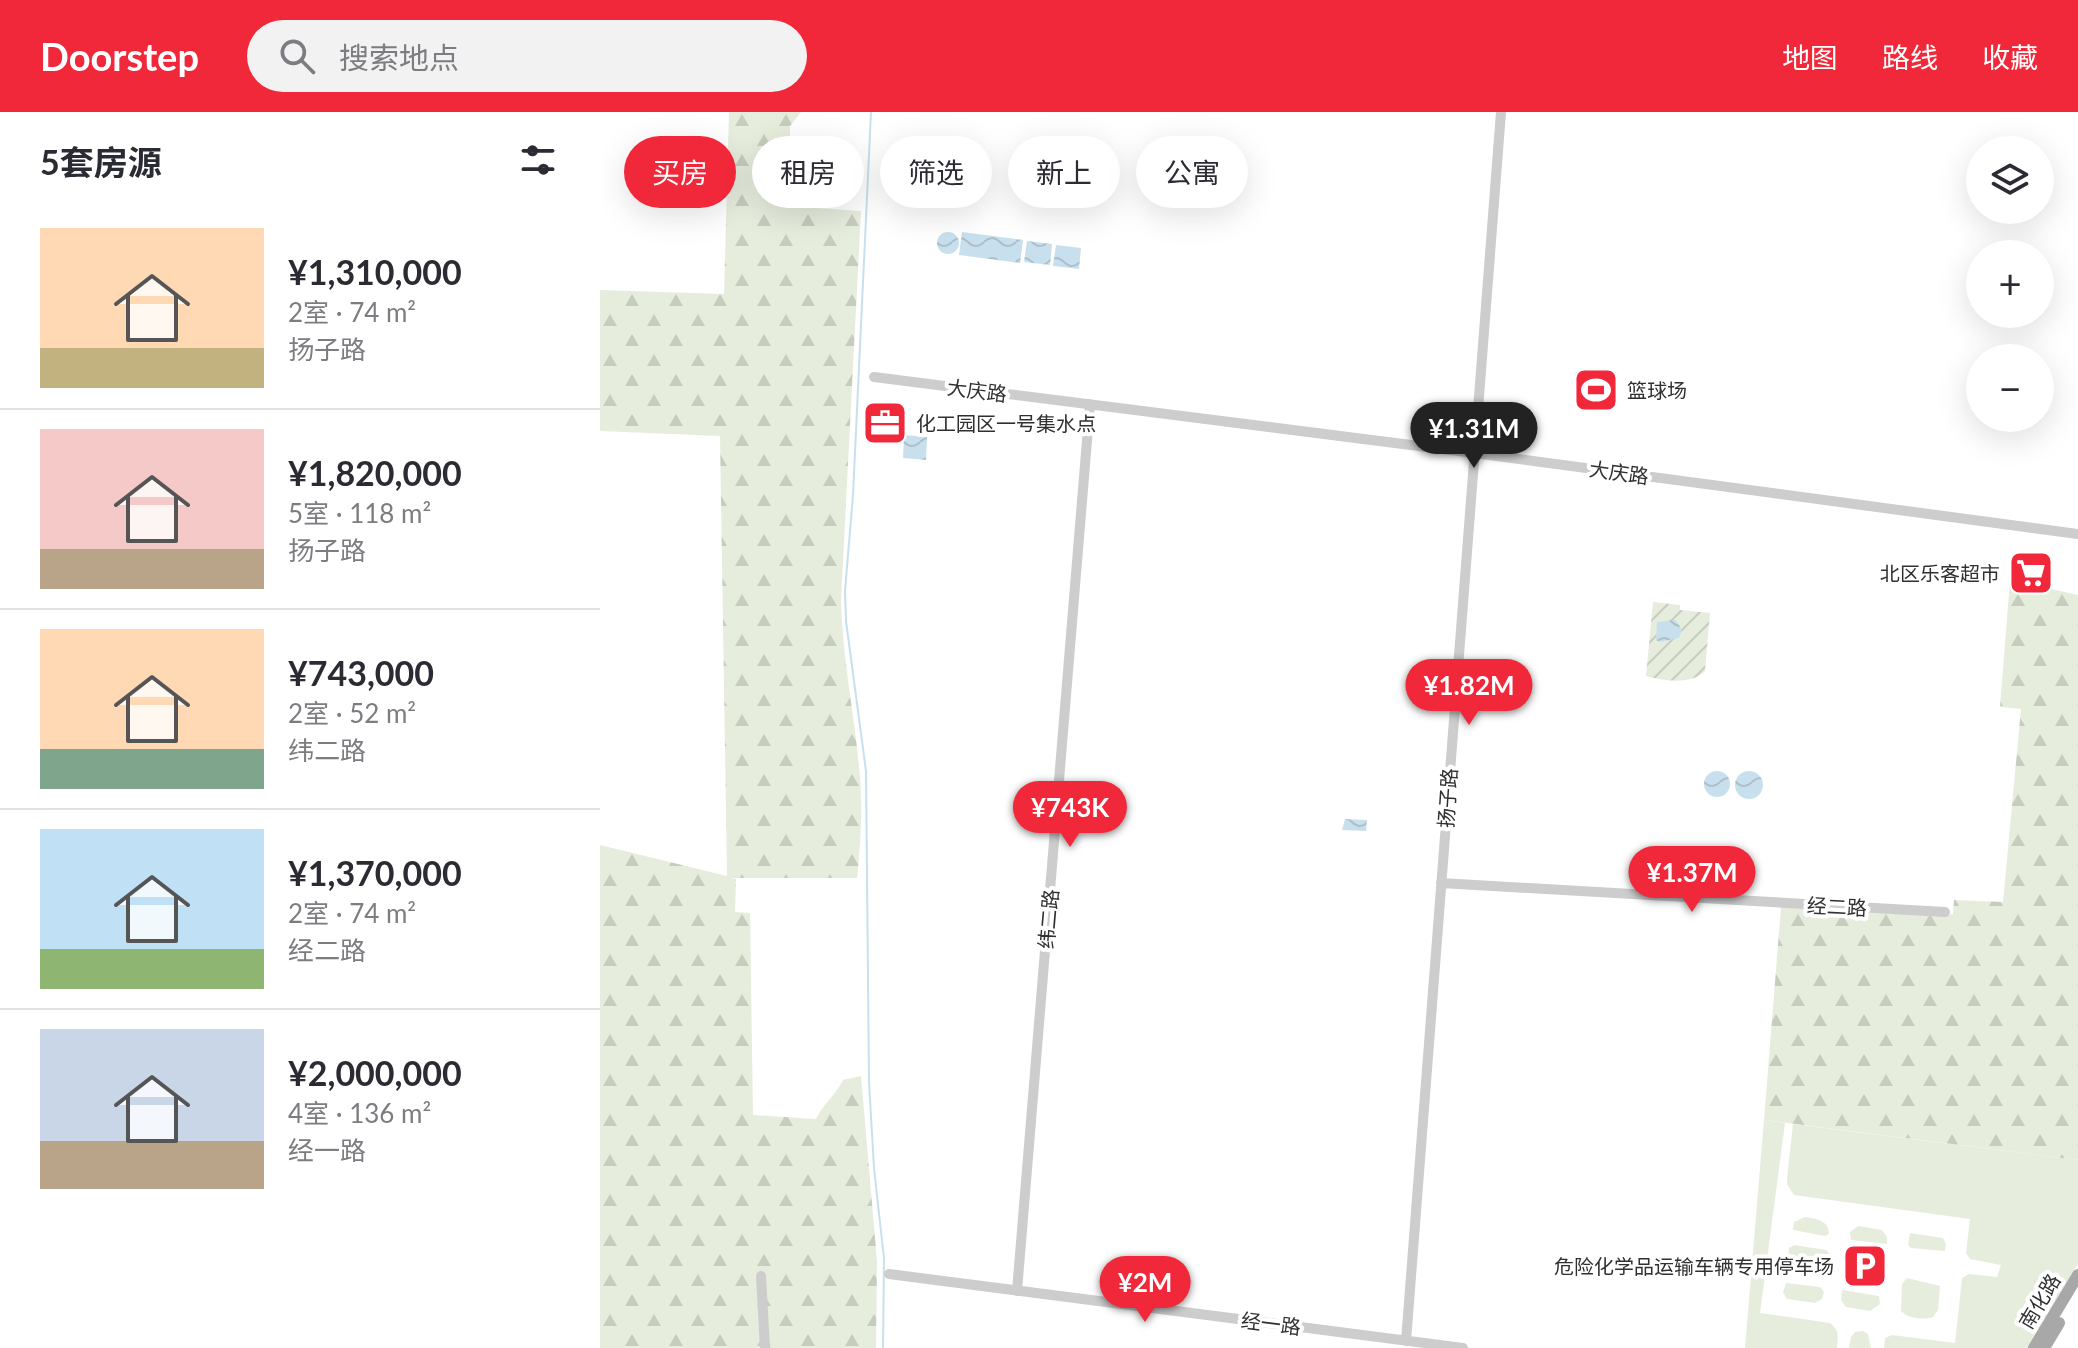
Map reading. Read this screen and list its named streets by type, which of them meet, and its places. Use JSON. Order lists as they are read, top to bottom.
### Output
{
  "streets": {
    "main road": ["南化路"],
    "street": [
      "大庆路",
      "扬子路",
      "经二路",
      "纬二路",
      "经一路"
    ]
  },
  "crossings": [
    ["大庆路", "扬子路"],
    ["大庆路", "纬二路"],
    ["扬子路", "经二路"],
    ["扬子路", "经一路"],
    ["纬二路", "经一路"]
  ],
  "places": {
    "sports": ["篮球场"],
    "office": ["化工园区一号集水点"],
    "supermarket": ["北区乐客超市"],
    "parking": ["危险化学品运输车辆专用停车场"]
  },
  "page": {
    "header": "Doorstep",
    "search": "搜索地点",
    "nav": ["地图", "路线", "收藏"],
    "heading": "5套房源",
    "map_buttons": ["+", "−"],
    "chip": [
      "买房",
      "租房",
      "筛选",
      "新上",
      "公寓"
    ],
    "list": [
      {
        "name": "¥1,310,000",
        "note": "2室 · 74 m² · 扬子路"
      },
      {
        "name": "¥1,820,000",
        "note": "5室 · 118 m² · 扬子路"
      },
      {
        "name": "¥743,000",
        "note": "2室 · 52 m² · 纬二路"
      },
      {
        "name": "¥1,370,000",
        "note": "2室 · 74 m² · 经二路"
      },
      {
        "name": "¥2,000,000",
        "note": "4室 · 136 m² · 经一路"
      }
    ],
    "price": [
      "¥1.31M",
      "¥1.82M",
      "¥743K",
      "¥1.37M",
      "¥2M"
    ]
  }
}
